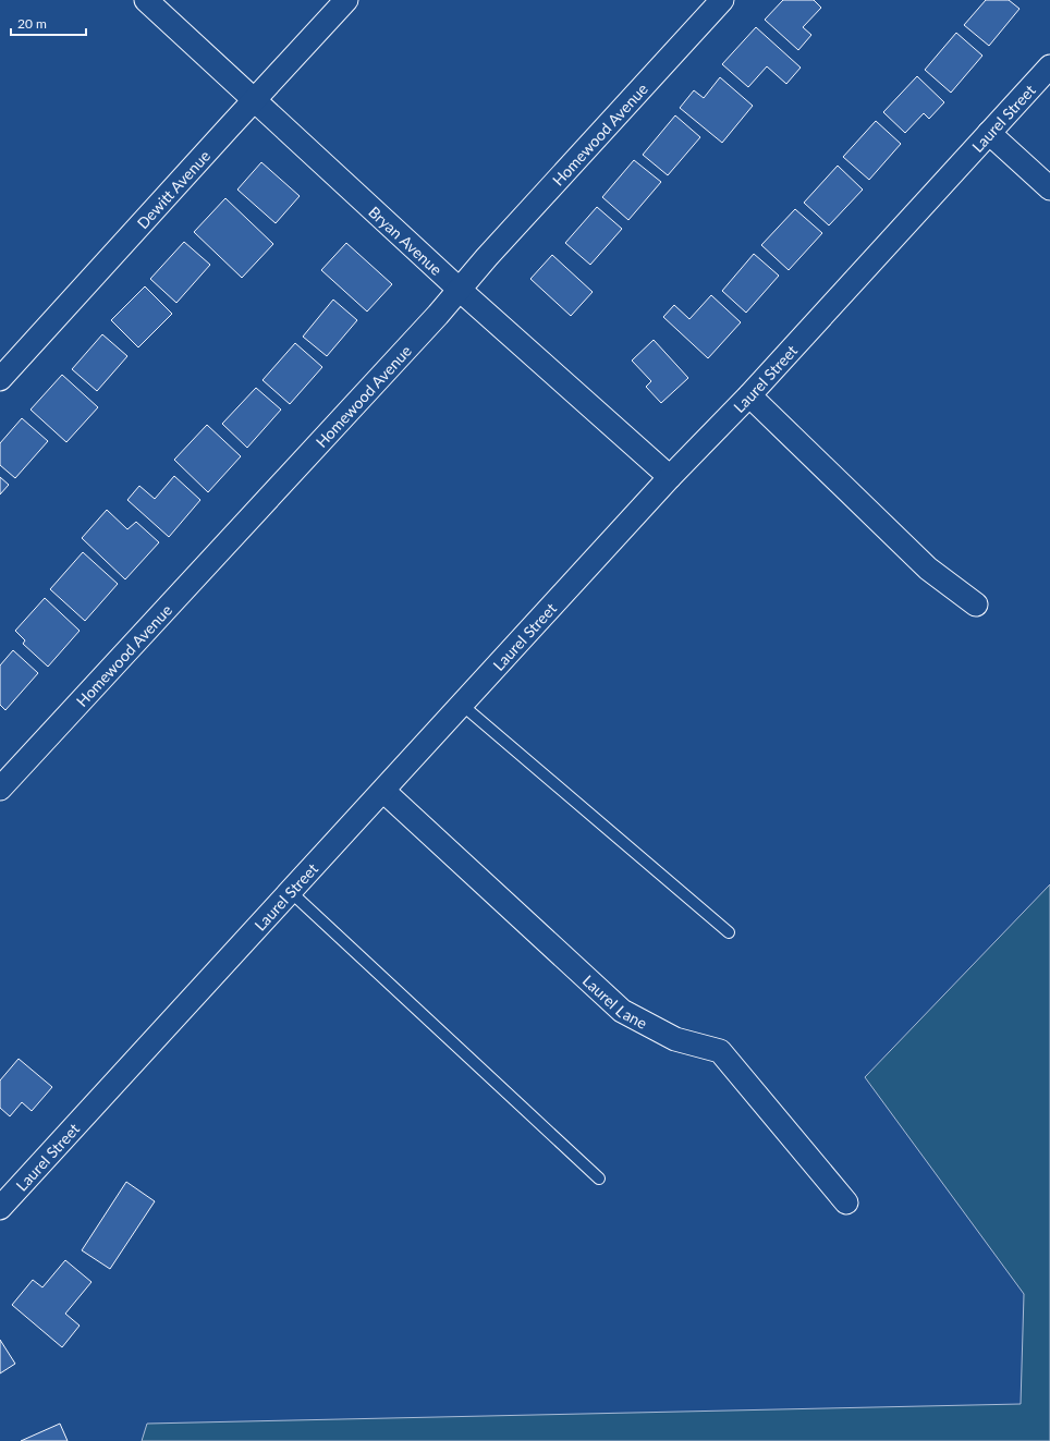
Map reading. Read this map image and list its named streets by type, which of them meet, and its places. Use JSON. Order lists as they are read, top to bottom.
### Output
{
  "streets": {
    "street": [
      "Laurel Street",
      "Homewood Avenue",
      "Dewitt Avenue",
      "Bryan Avenue",
      "Laurel Lane"
    ]
  },
  "crossings": [
    ["Laurel Street", "Bryan Avenue"],
    ["Laurel Street", "Laurel Lane"],
    ["Homewood Avenue", "Bryan Avenue"],
    ["Dewitt Avenue", "Bryan Avenue"]
  ],
  "scale_bar": "20 m"
}
